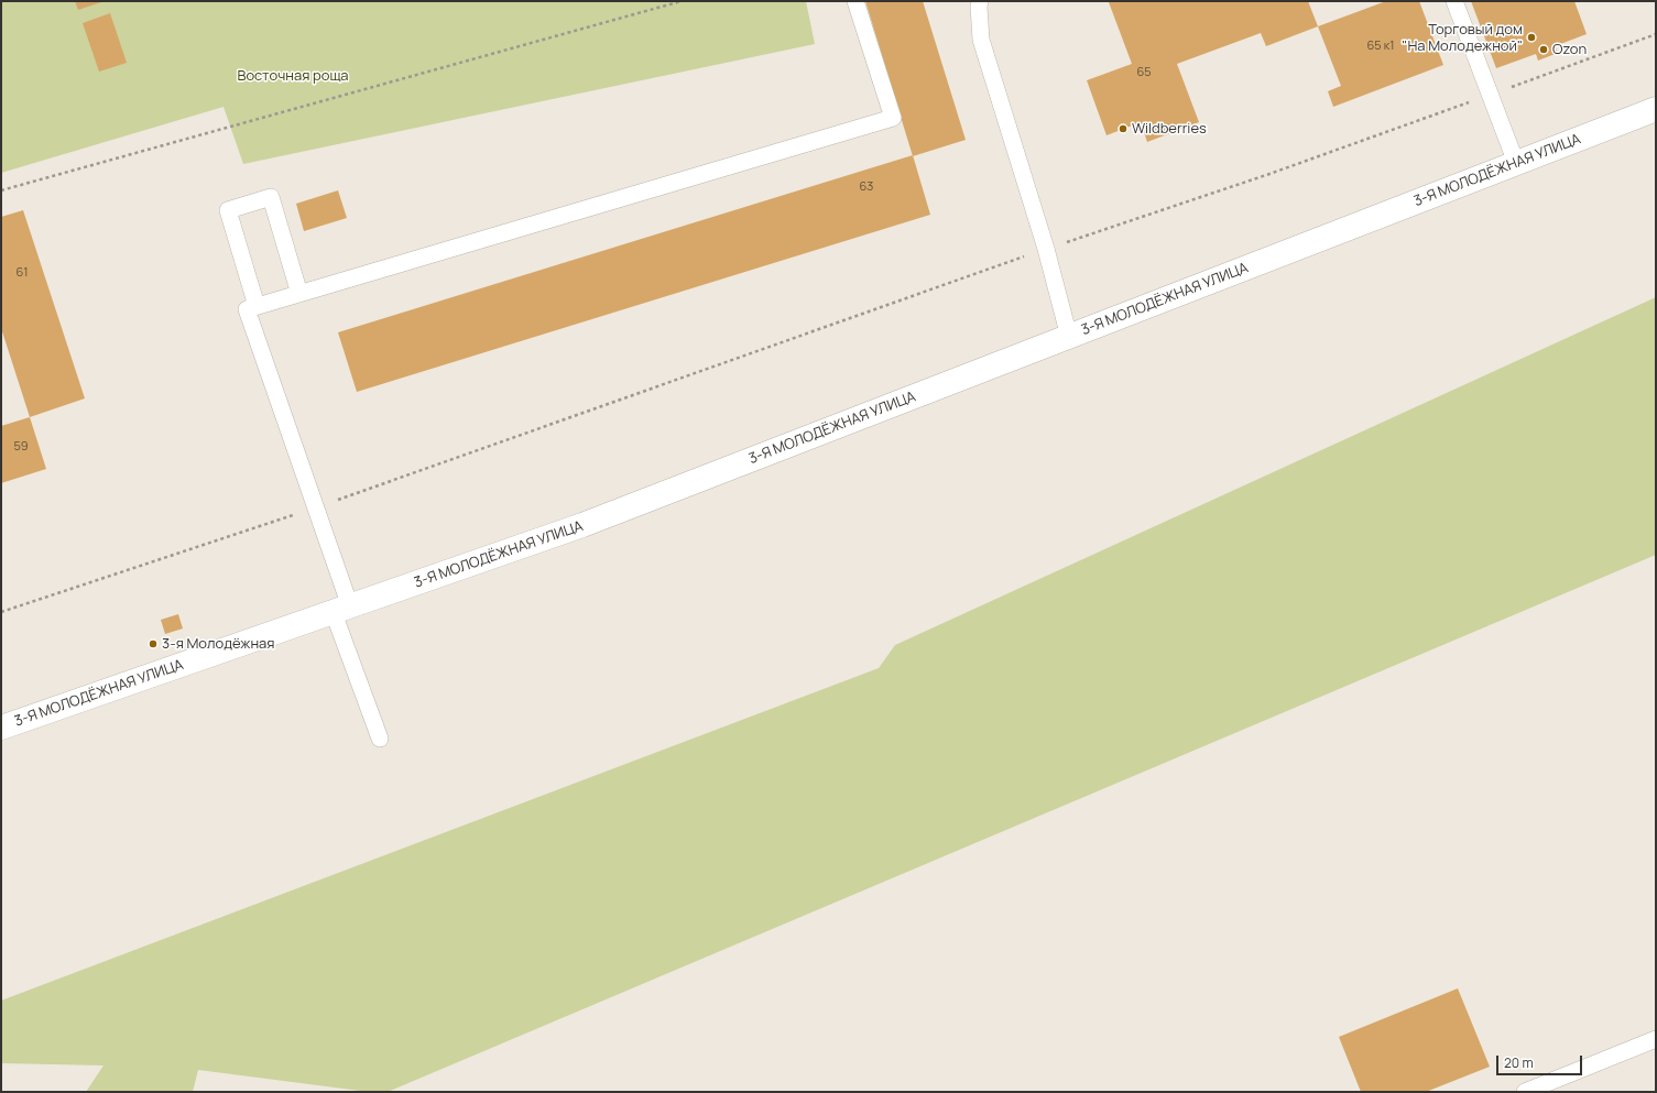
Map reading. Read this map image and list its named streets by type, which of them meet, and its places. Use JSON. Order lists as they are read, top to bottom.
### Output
{
  "streets": {
    "main road": ["3-Я МОЛОДЁЖНАЯ УЛИЦА"]
  },
  "parks": ["Восточная роща"],
  "places": [
    "Торговый дом \"На Молодежной\"",
    "Ozon",
    "Wildberries",
    "3-я Молодёжная"
  ],
  "house_numbers": [
    "65 к1",
    "65",
    "63",
    "61",
    "59"
  ],
  "scale_bar": "20 m"
}
